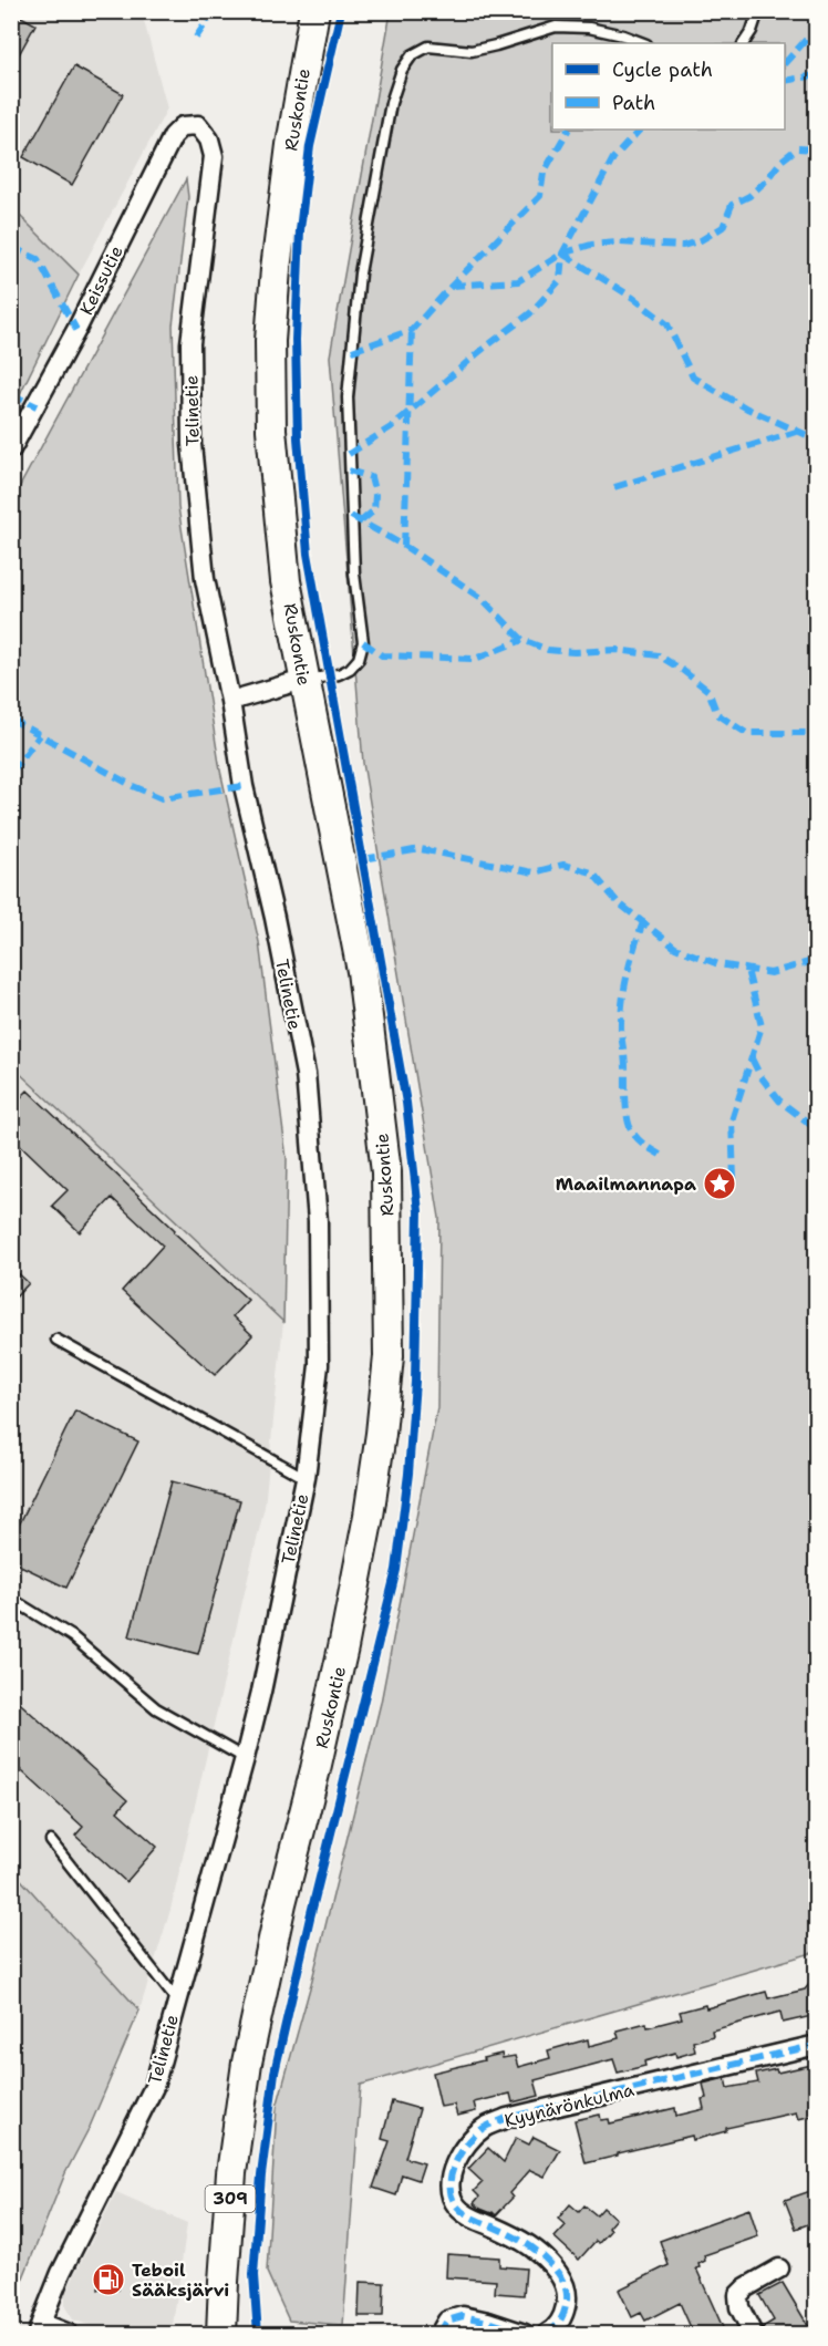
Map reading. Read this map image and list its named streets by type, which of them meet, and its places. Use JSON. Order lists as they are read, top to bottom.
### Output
{
  "streets": {
    "main road": ["Ruskontie", "309"],
    "street": ["Keissutie", "Telinetie", "Kyynärönkulma"]
  },
  "crossings": [
    ["Keissutie", "Telinetie"]
  ],
  "places": {
    "place": ["Maailmannapa"],
    "fuel station": ["Teboil Sääksjärvi"]
  },
  "legend": ["Cycle path", "Path"]
}
